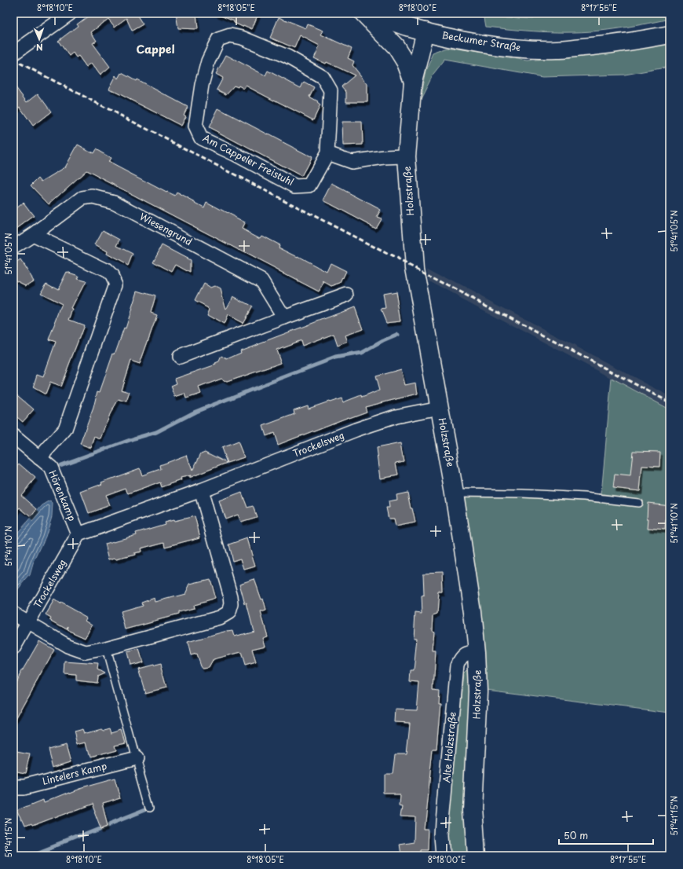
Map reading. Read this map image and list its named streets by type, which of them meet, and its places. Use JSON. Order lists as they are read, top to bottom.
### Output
{
  "streets": {
    "main road": ["Beckumer Straße", "Holzstraße"],
    "street": [
      "Am Cappeler Freistuhl",
      "Wiesengrund",
      "Trockelsweg",
      "Hörenkamp",
      "Alte Holzstraße",
      "Lintelers Kamp"
    ]
  },
  "crossings": [
    ["Beckumer Straße", "Holzstraße"],
    ["Holzstraße", "Trockelsweg"],
    ["Holzstraße", "Alte Holzstraße"],
    ["Trockelsweg", "Hörenkamp"]
  ],
  "districts": ["Cappel"],
  "scale_bar": "50 m",
  "north": "bottom",
  "coordinates": [
    "8°18'10\"E",
    "8°18'05\"E",
    "8°18'00\"E",
    "8°17'55\"E",
    "51°41'05\"N",
    "51°41'10\"N",
    "51°41'15\"N"
  ]
}
